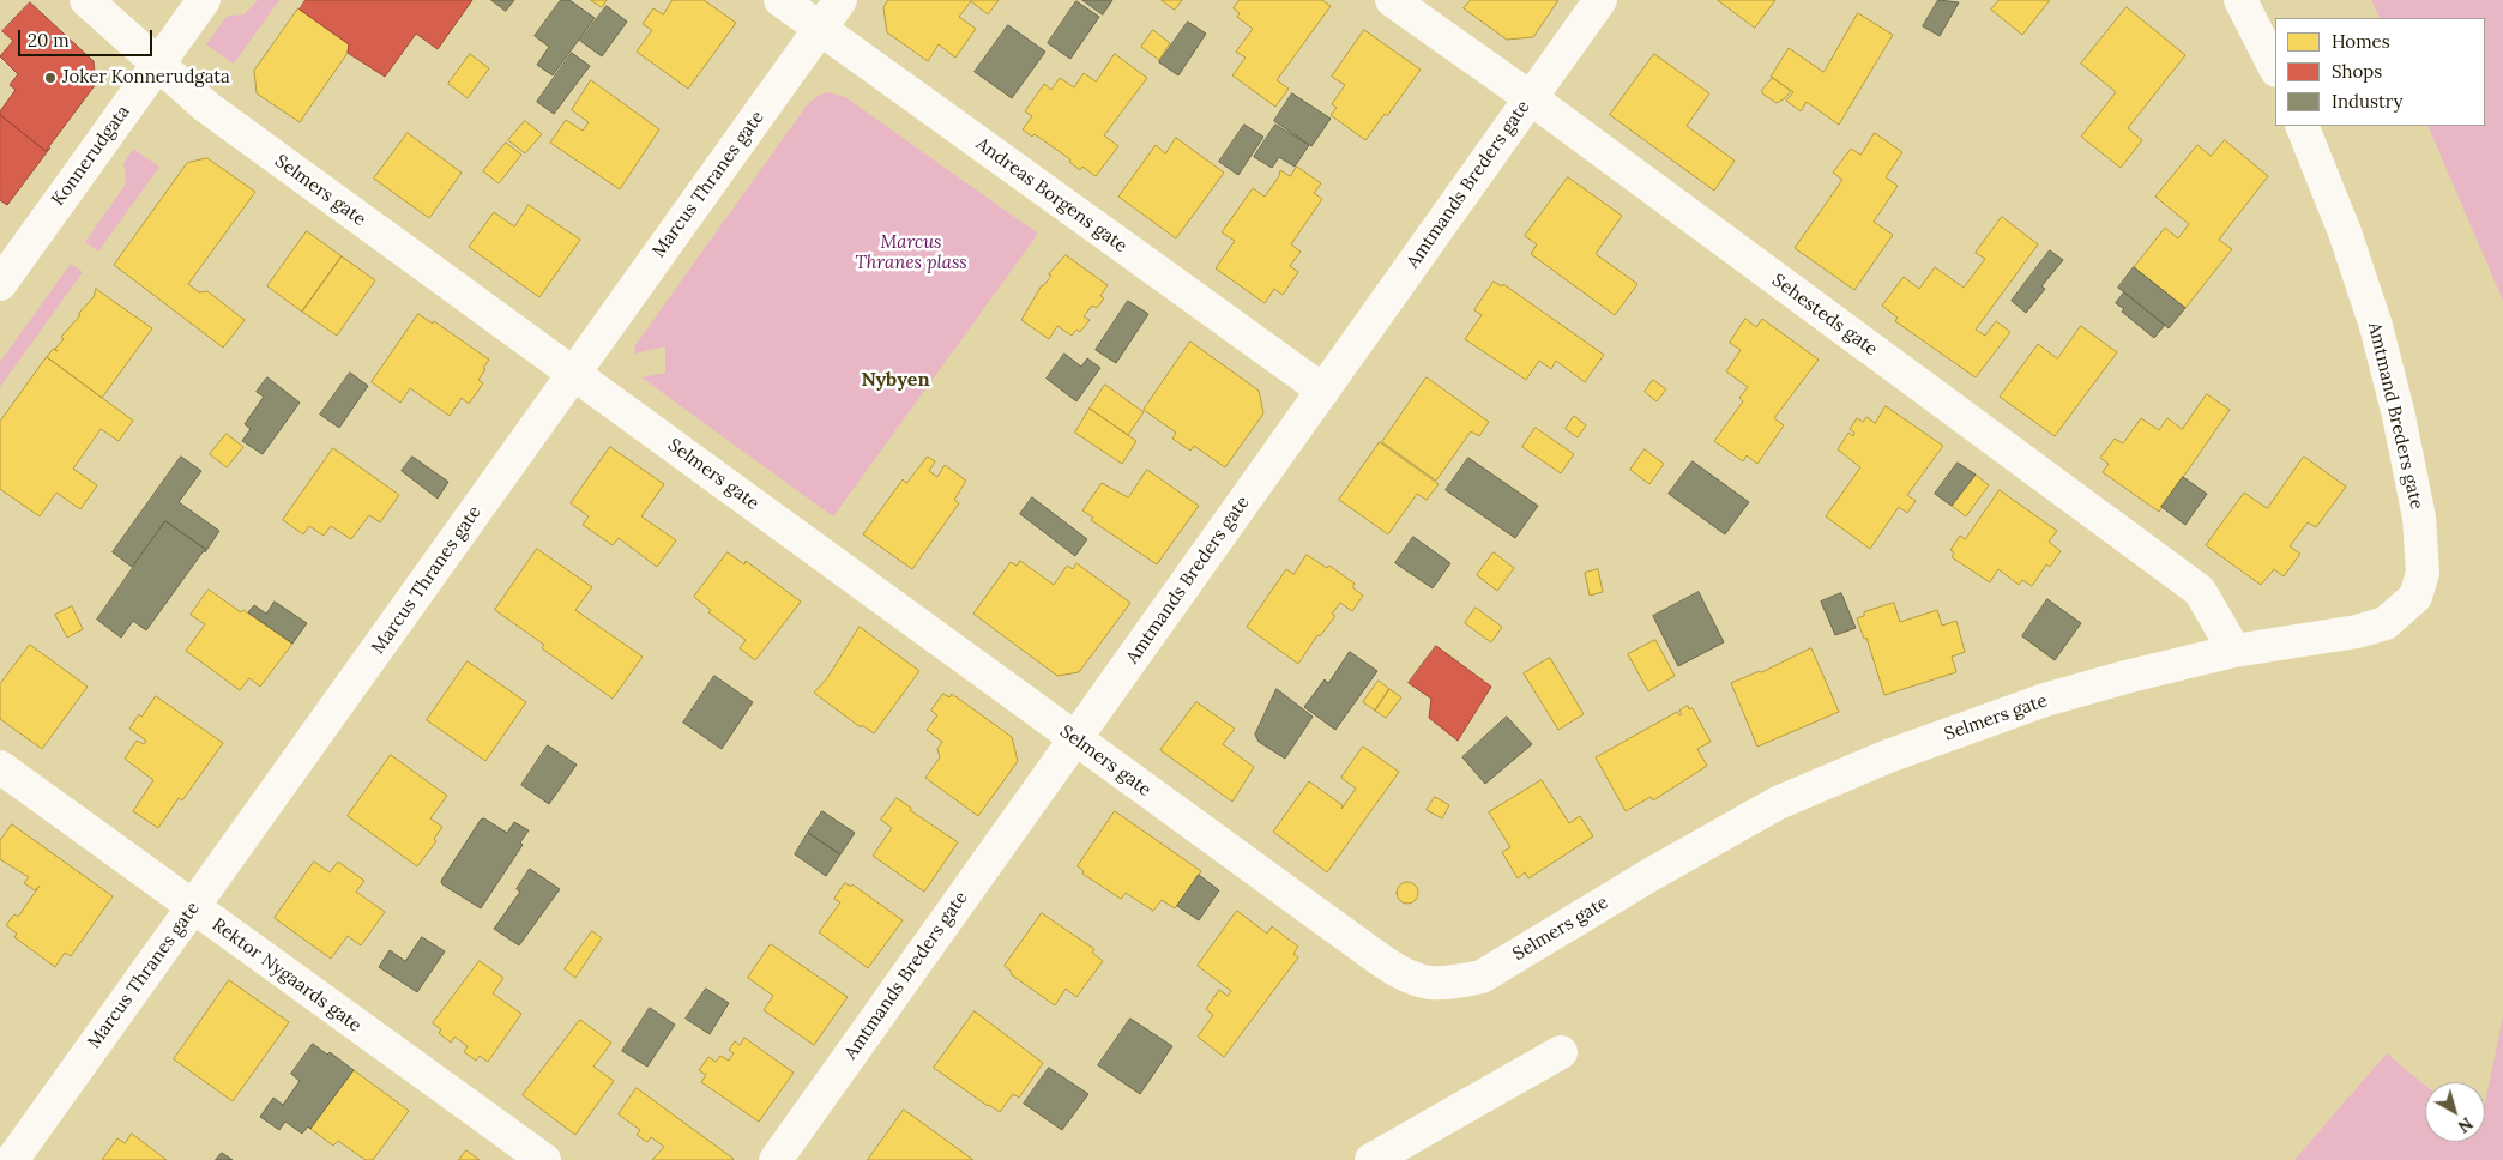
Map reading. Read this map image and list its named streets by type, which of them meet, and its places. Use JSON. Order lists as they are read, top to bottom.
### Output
{
  "streets": {
    "street": [
      "Konnerudgata",
      "Marcus Thranes gate",
      "Amtmands Breders gate",
      "Selmers gate",
      "Andreas Borgens gate",
      "Sehesteds gate",
      "Amtmand Breders gate",
      "Rektor Nygaards gate"
    ]
  },
  "crossings": [
    ["Konnerudgata", "Selmers gate"],
    ["Marcus Thranes gate", "Selmers gate"],
    ["Marcus Thranes gate", "Andreas Borgens gate"],
    ["Marcus Thranes gate", "Rektor Nygaards gate"],
    ["Amtmands Breders gate", "Selmers gate"],
    ["Amtmands Breders gate", "Andreas Borgens gate"],
    ["Amtmands Breders gate", "Sehesteds gate"],
    ["Selmers gate", "Sehesteds gate"],
    ["Selmers gate", "Amtmand Breders gate"],
    ["Sehesteds gate", "Amtmand Breders gate"]
  ],
  "districts": ["Nybyen"],
  "parks": ["Marcus Thranes plass"],
  "places": ["Joker Konnerudgata"],
  "legend": ["Homes", "Shops", "Industry"],
  "scale_bar": "20 m",
  "north": "bottom right"
}
